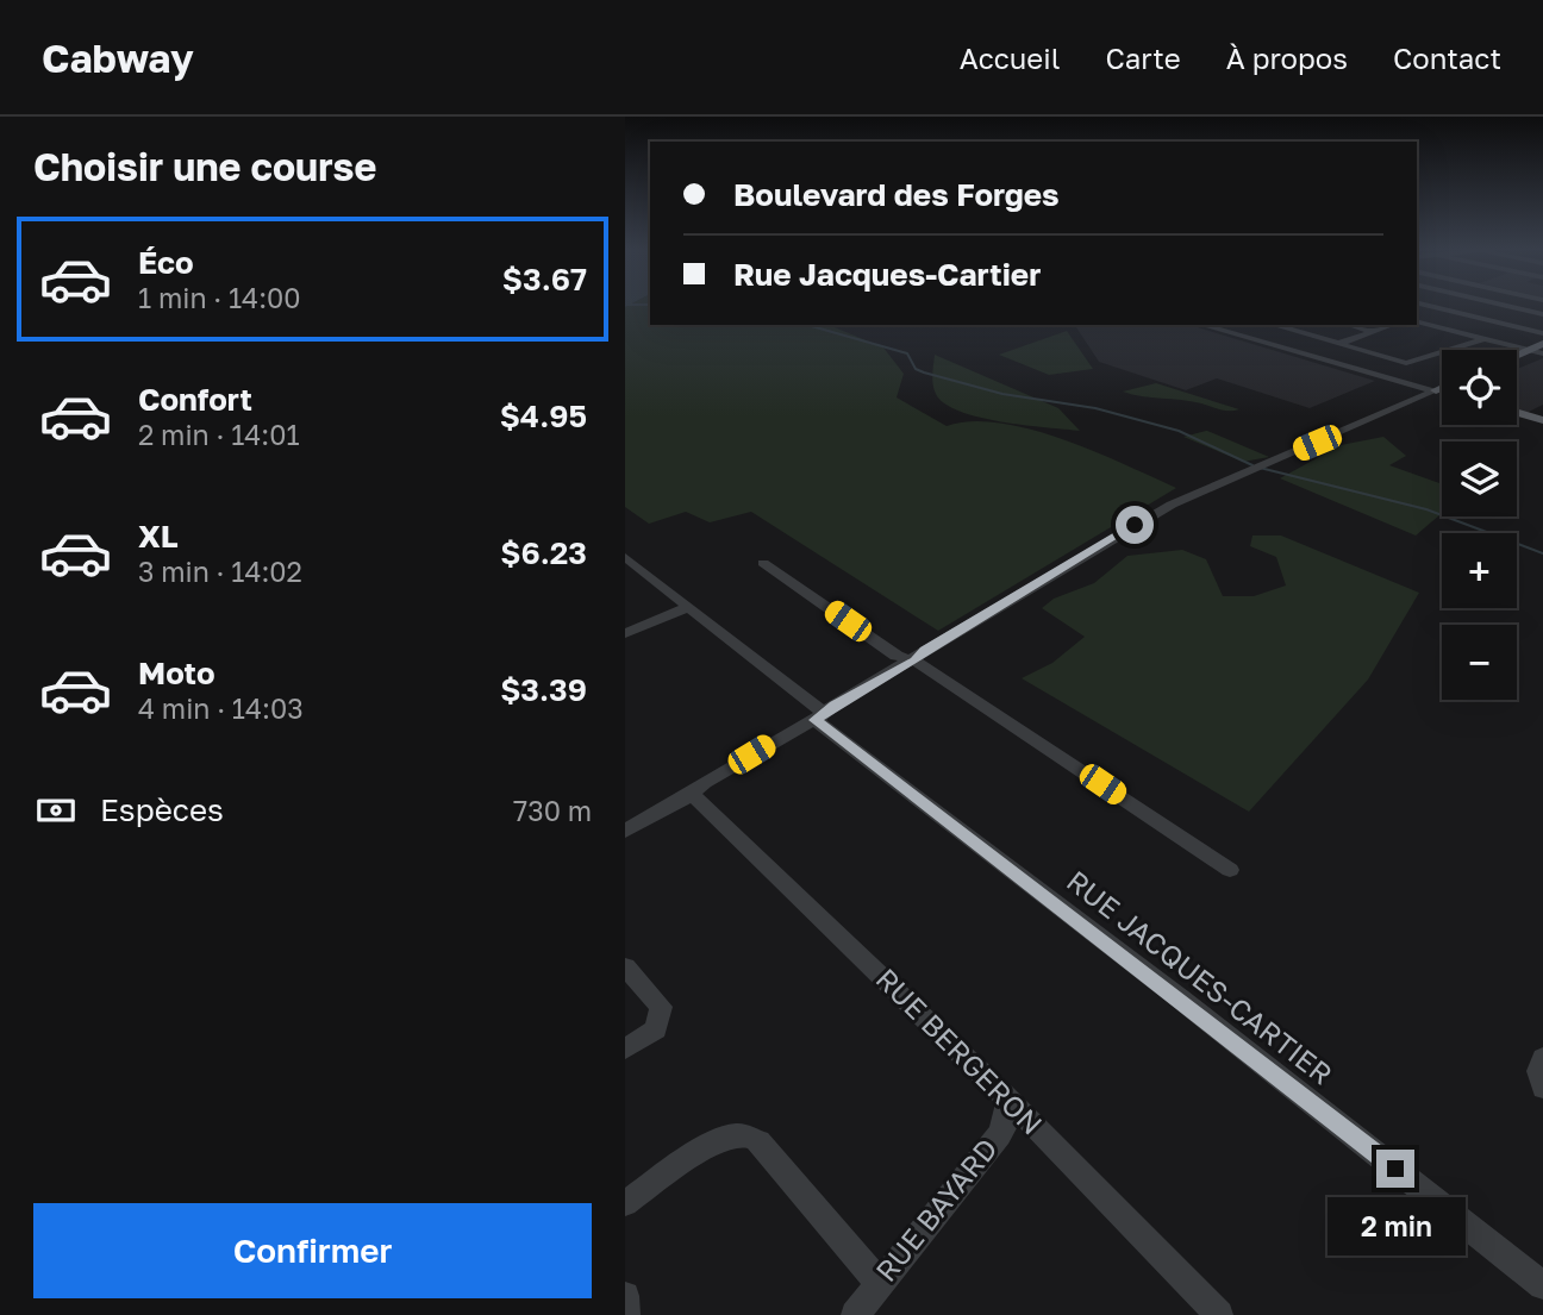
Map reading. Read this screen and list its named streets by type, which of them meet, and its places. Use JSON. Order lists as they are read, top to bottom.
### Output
{
  "streets": {
    "street": ["RUE JACQUES-CARTIER", "RUE BERGERON", "RUE BAYARD"]
  },
  "crossings": [
    ["RUE BERGERON", "RUE BAYARD"]
  ],
  "page": {
    "header": "Cabway",
    "nav": [
      "Accueil",
      "Carte",
      "À propos",
      "Contact"
    ],
    "heading": "Choisir une course",
    "banner": ["Boulevard des Forges", "Rue Jacques-Cartier"],
    "list": [
      {
        "name": "Éco",
        "note": "1 min · 14:00",
        "value": "$3.67"
      },
      {
        "name": "Confort",
        "note": "2 min · 14:01",
        "value": "$4.95"
      },
      {
        "name": "XL",
        "note": "3 min · 14:02",
        "value": "$6.23"
      },
      {
        "name": "Moto",
        "note": "4 min · 14:03",
        "value": "$3.39"
      }
    ],
    "map_buttons": ["+", "−"],
    "pay": ["Espèces", "730 m"],
    "buttons": "Confirmer",
    "bubble": "2 min"
  }
}
